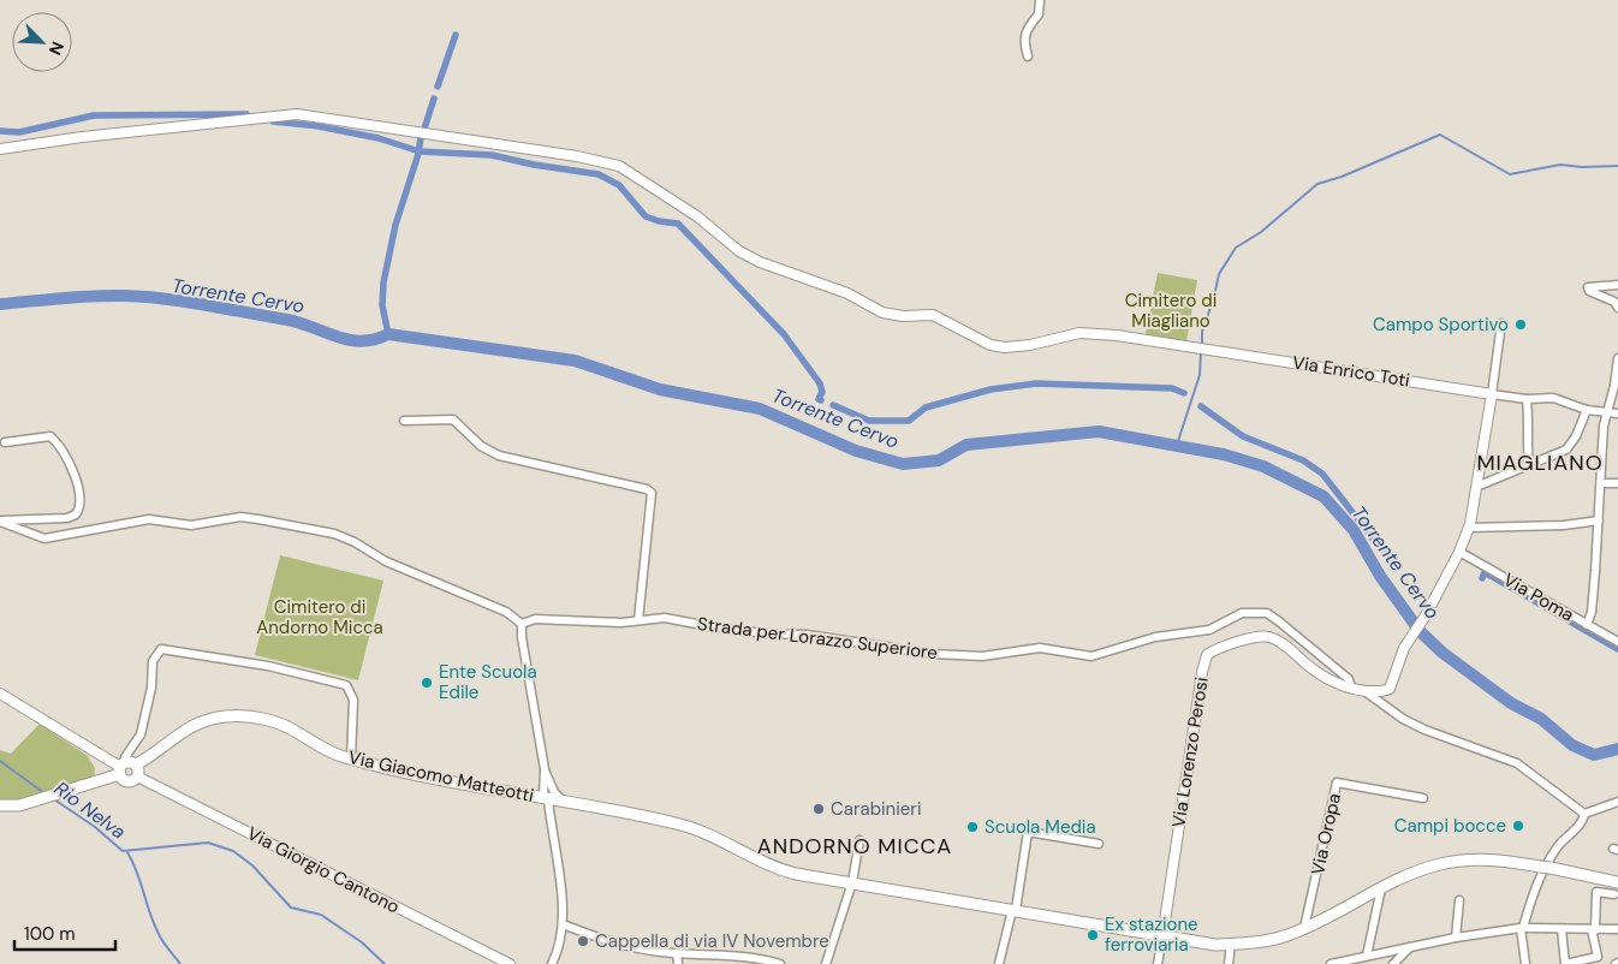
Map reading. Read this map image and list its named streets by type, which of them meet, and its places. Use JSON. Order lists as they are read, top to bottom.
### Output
{
  "streets": {
    "main road": ["Via Giacomo Matteotti"],
    "street": [
      "Via Enrico Toti",
      "Via Poma",
      "Strada per Lorazzo Superiore",
      "Via Lorenzo Perosi",
      "Via Oropa",
      "Via Giorgio Cantono"
    ]
  },
  "crossings": [
    ["Via Poma", "Via Lorenzo Perosi"],
    ["Strada per Lorazzo Superiore", "Via Lorenzo Perosi"],
    ["Via Lorenzo Perosi", "Via Giacomo Matteotti"],
    ["Via Giacomo Matteotti", "Via Oropa"]
  ],
  "districts": ["MIAGLIANO", "ANDORNO MICCA"],
  "water": ["Torrente Cervo", "Rio Nelva"],
  "parks": ["Cimitero di Miagliano", "Cimitero di Andorno Micca"],
  "places": [
    "Campo Sportivo",
    "Ente Scuola Edile",
    "Carabinieri",
    "Campi bocce",
    "Scuola Media",
    "Ex stazione ferroviaria",
    "Cappella di via IV Novembre"
  ],
  "scale_bar": "100 m",
  "north": "bottom right"
}
